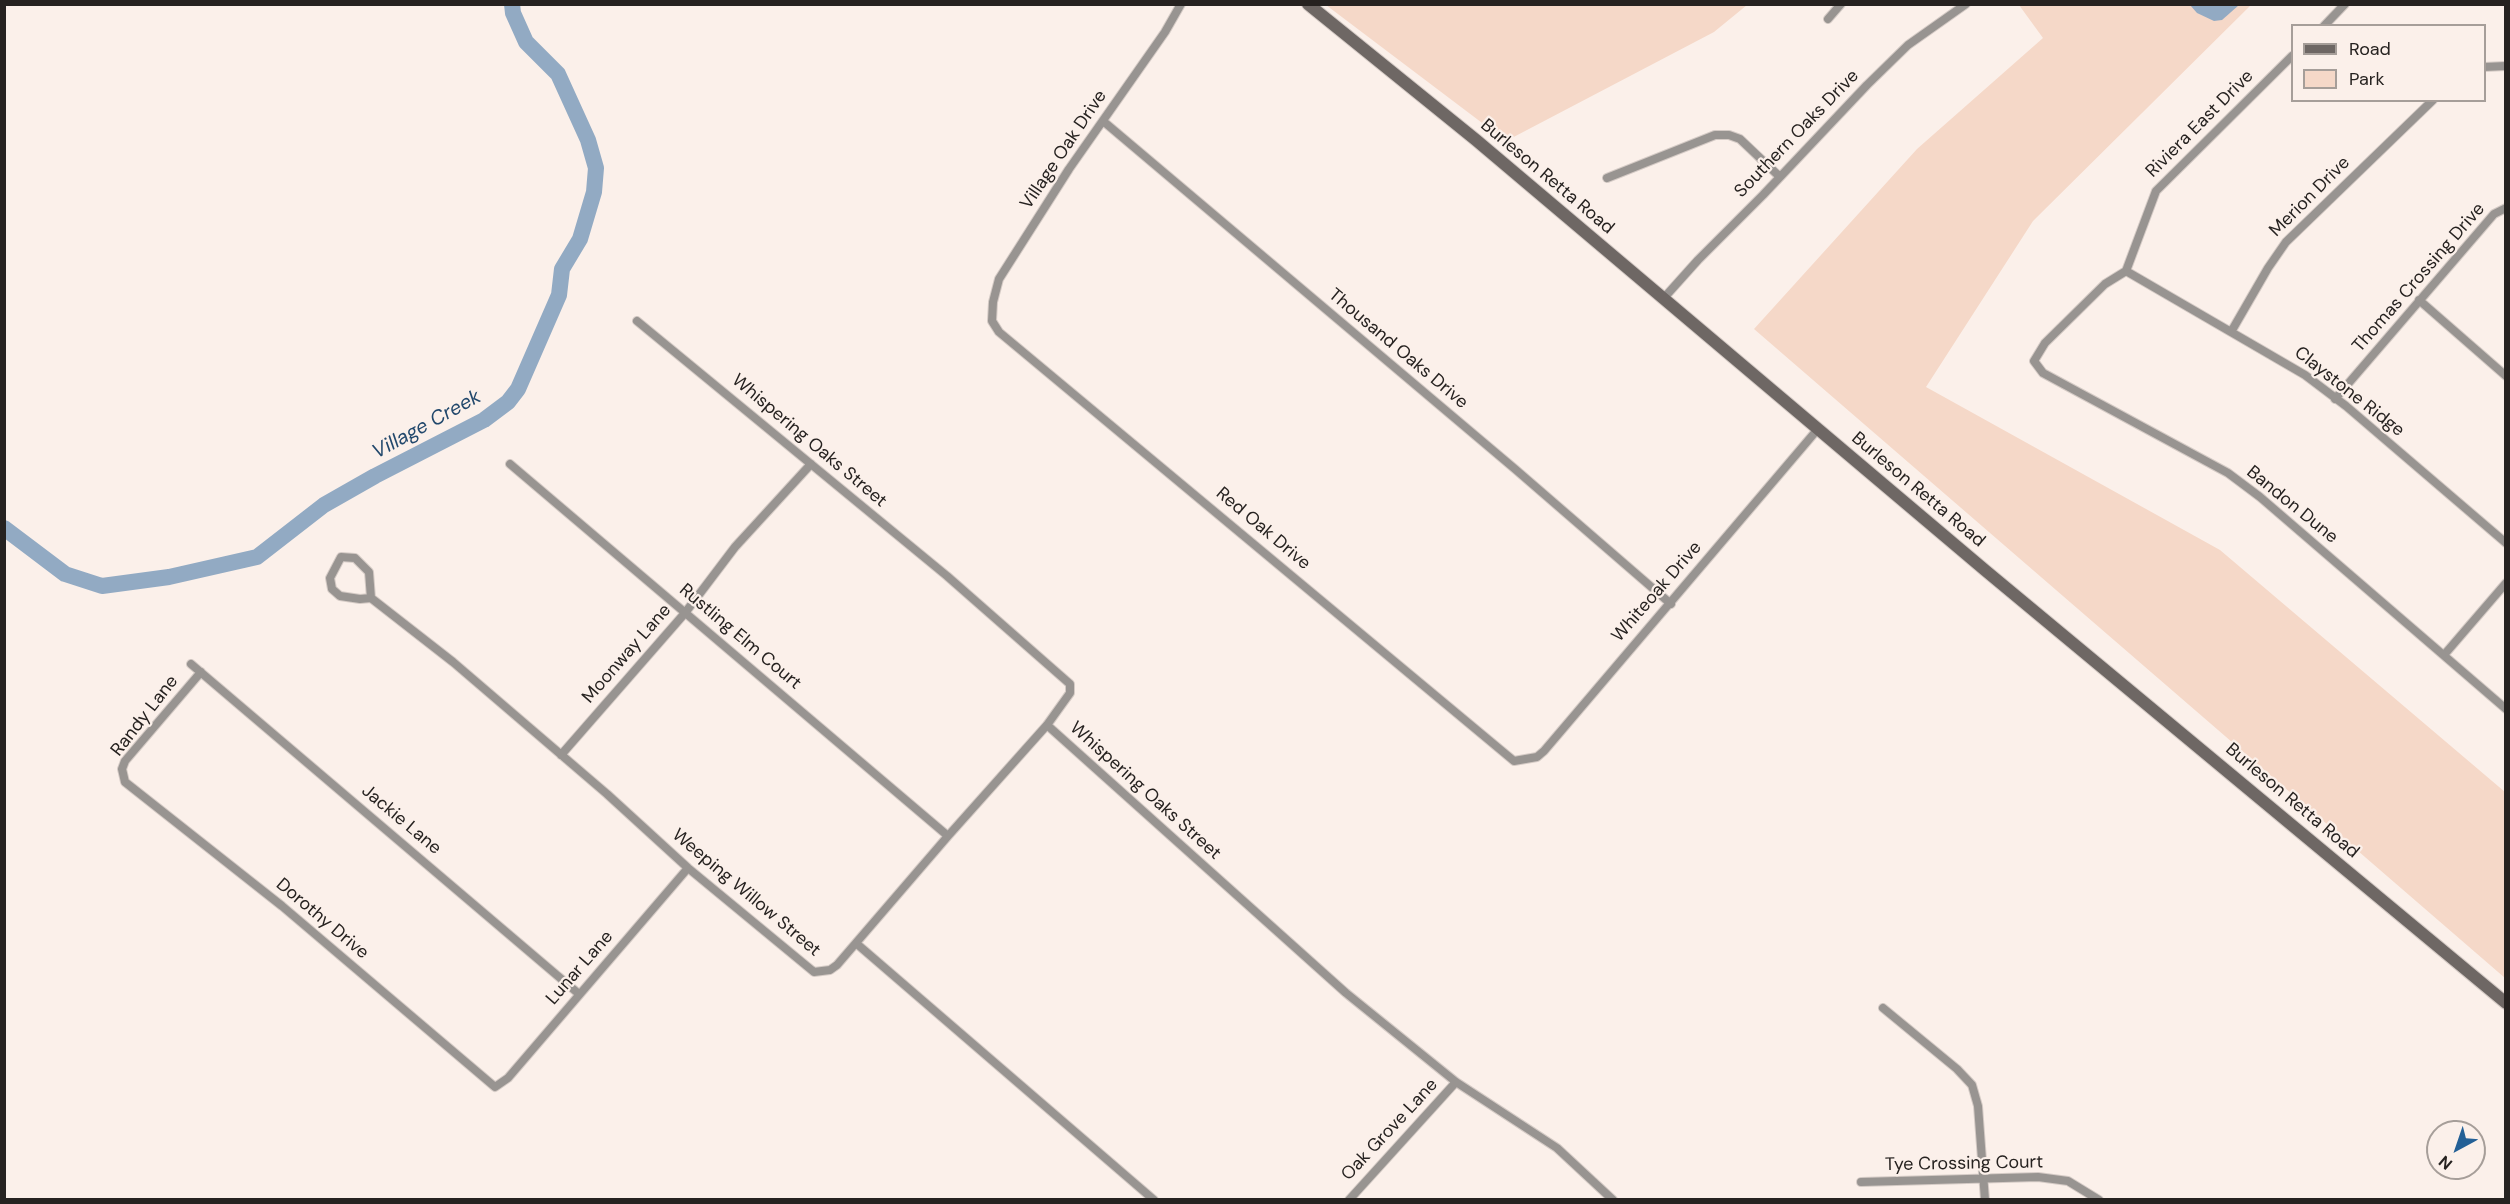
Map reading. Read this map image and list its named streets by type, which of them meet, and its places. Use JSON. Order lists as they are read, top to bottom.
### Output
{
  "streets": {
    "street": [
      "Riviera East Drive",
      "Southern Oaks Drive",
      "Village Oak Drive",
      "Burleson Retta Road",
      "Merion Drive",
      "Thomas Crossing Drive",
      "Thousand Oaks Drive",
      "Claystone Ridge",
      "Whispering Oaks Street",
      "Bandon Dune",
      "Red Oak Drive",
      "Whiteoak Drive",
      "Rustling Elm Court",
      "Moonway Lane",
      "Randy Lane",
      "Jackie Lane",
      "Weeping Willow Street",
      "Dorothy Drive",
      "Lunar Lane",
      "Oak Grove Lane",
      "Tye Crossing Court"
    ]
  },
  "crossings": [
    ["Riviera East Drive", "Claystone Ridge"],
    ["Riviera East Drive", "Bandon Dune"],
    ["Southern Oaks Drive", "Burleson Retta Road"],
    ["Village Oak Drive", "Thousand Oaks Drive"],
    ["Village Oak Drive", "Red Oak Drive"],
    ["Burleson Retta Road", "Whiteoak Drive"],
    ["Merion Drive", "Claystone Ridge"],
    ["Thomas Crossing Drive", "Claystone Ridge"],
    ["Thousand Oaks Drive", "Whiteoak Drive"],
    ["Claystone Ridge", "Bandon Dune"],
    ["Whispering Oaks Street", "Moonway Lane"],
    ["Whispering Oaks Street", "Oak Grove Lane"],
    ["Red Oak Drive", "Whiteoak Drive"],
    ["Rustling Elm Court", "Moonway Lane"],
    ["Moonway Lane", "Weeping Willow Street"],
    ["Randy Lane", "Jackie Lane"],
    ["Randy Lane", "Dorothy Drive"],
    ["Jackie Lane", "Lunar Lane"],
    ["Weeping Willow Street", "Lunar Lane"],
    ["Dorothy Drive", "Lunar Lane"]
  ],
  "water": ["Village Creek"],
  "legend": ["Road", "Park"],
  "north": "bottom left"
}
